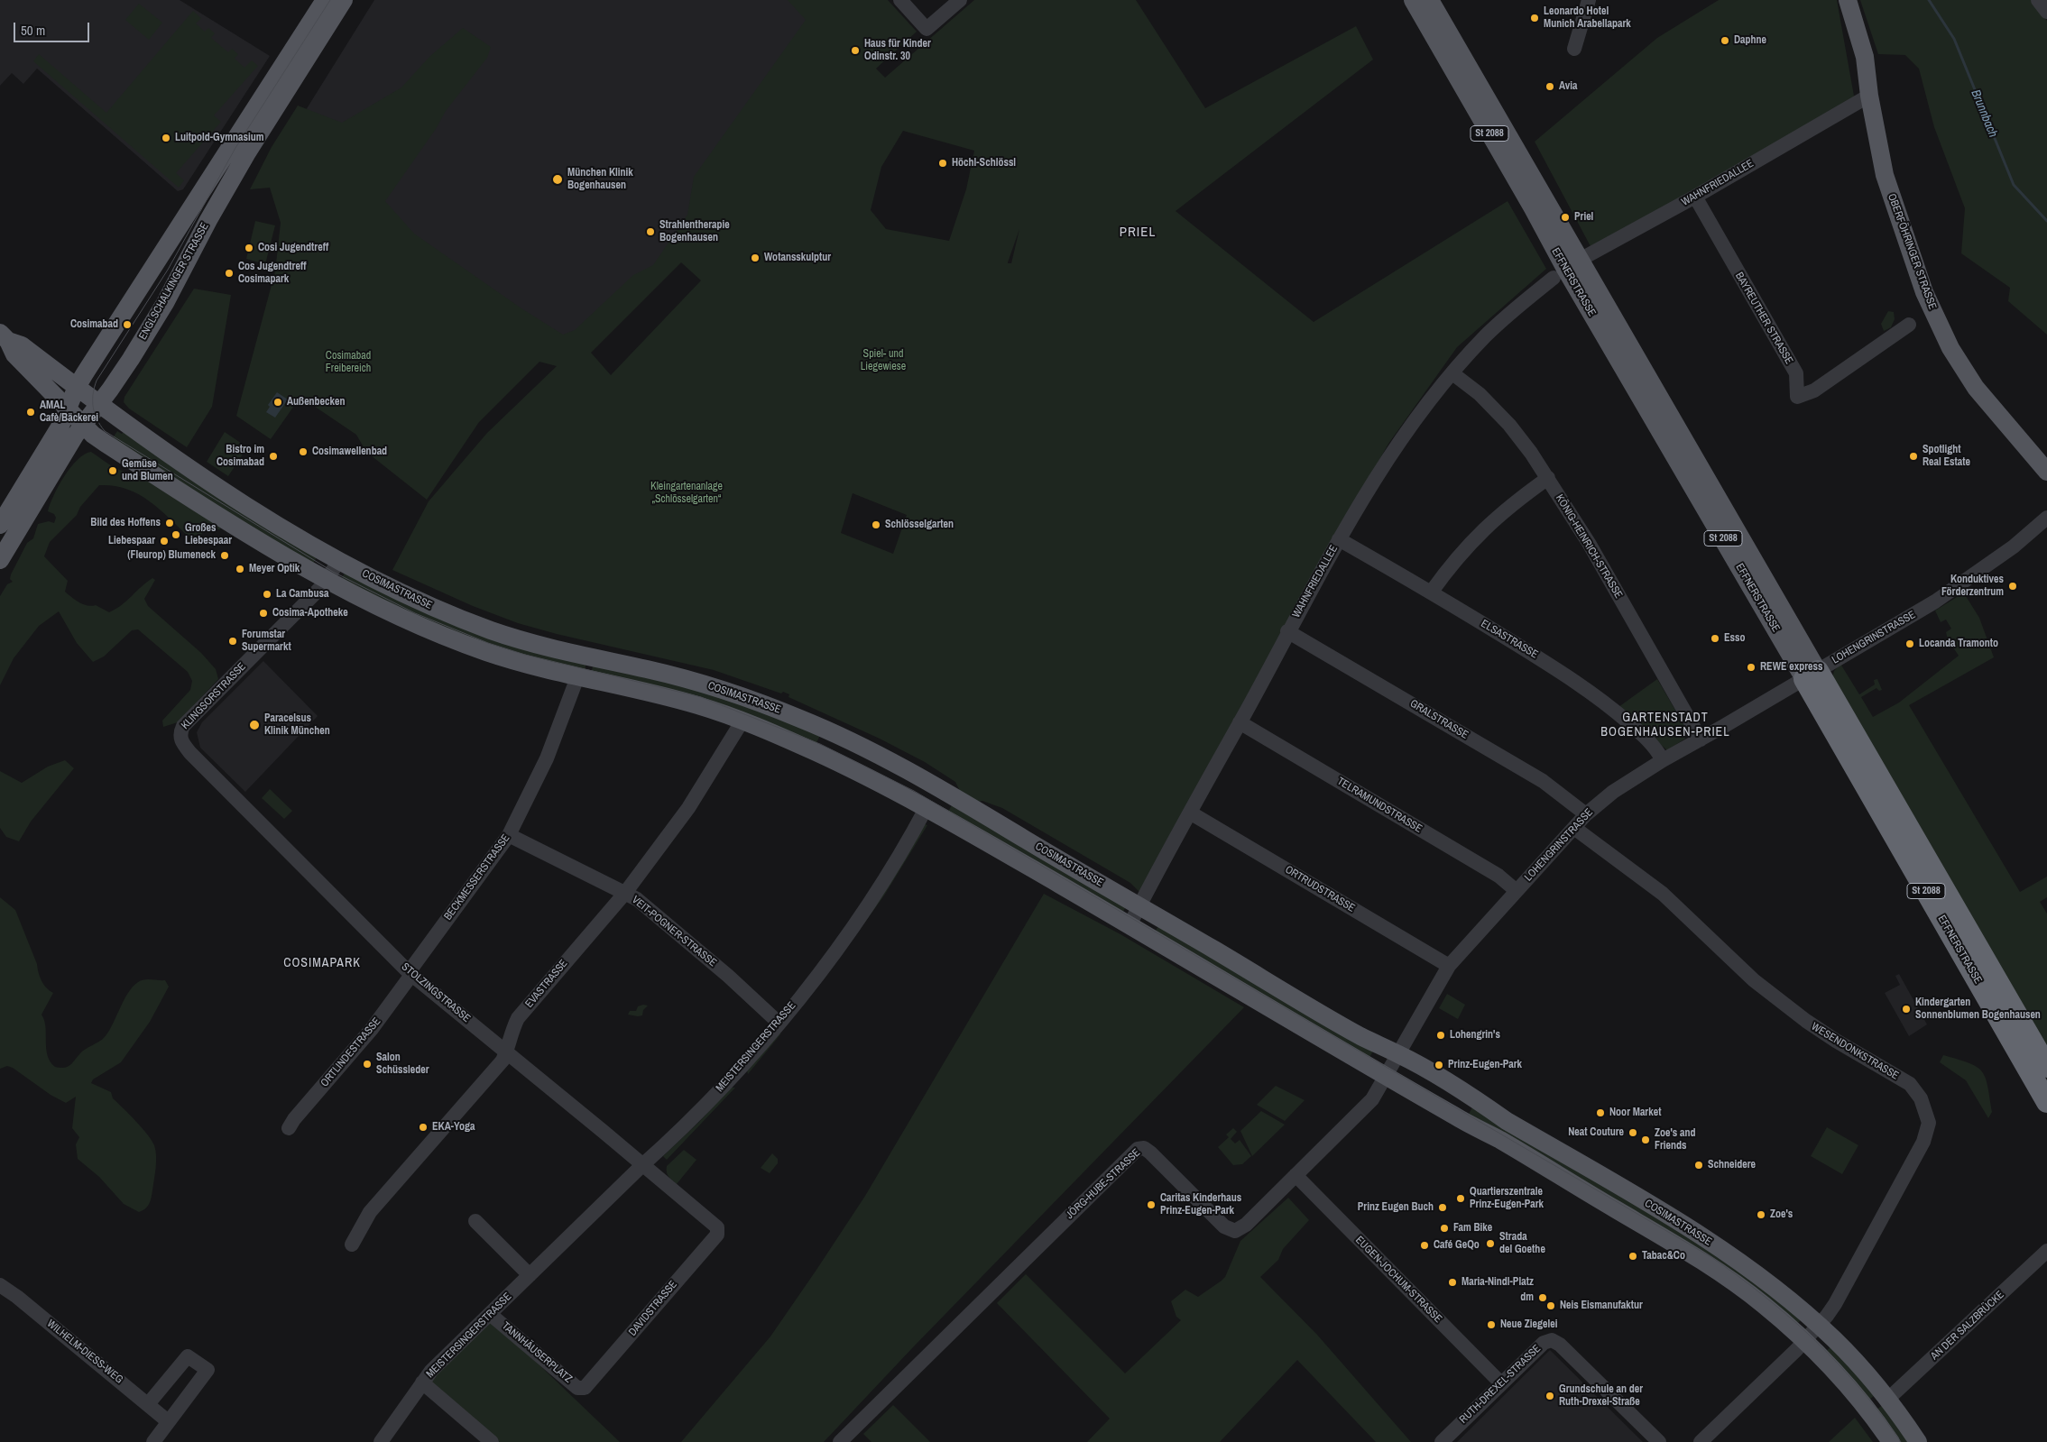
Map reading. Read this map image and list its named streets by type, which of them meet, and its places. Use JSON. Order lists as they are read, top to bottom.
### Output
{
  "streets": {
    "highway": ["St 2088", "EFFNERSTRASSE"],
    "main road": ["OBERFÖHRINGER STRASSE", "ENGLSCHALKINGER STRASSE", "COSIMASTRASSE"],
    "street": [
      "WAHNFRIEDALLEE",
      "BAYREUTHER STRASSE",
      "KÖNIG-HEINRICH-STRASSE",
      "LOHENGRINSTRASSE",
      "ELSASTRASSE",
      "KLINGSORSTRASSE",
      "GRALSTRASSE",
      "TELRAMUNDSTRASSE",
      "BECKMESSERSTRASSE",
      "ORTRUDSTRASSE",
      "VEIT-POGNER-STRASSE",
      "EVASTRASSE",
      "STOLZINGSTRASSE",
      "MEISTERSINGERSTRASSE",
      "WESENDONKSTRASSE",
      "ORTLINDESTRASSE",
      "JÖRG-HUBE-STRASSE",
      "EUGEN-JOCHUM-STRASSE",
      "DAVIDSTRASSE",
      "AN DER SALZBRÜCKE",
      "WILHELM-DIESS-WEG",
      "TANNHÄUSERPLATZ",
      "RUTH-DREXEL-STRASSE"
    ]
  },
  "crossings": [
    ["WAHNFRIEDALLEE", "OBERFÖHRINGER STRASSE"],
    ["WAHNFRIEDALLEE", "EFFNERSTRASSE"],
    ["WAHNFRIEDALLEE", "BAYREUTHER STRASSE"],
    ["WAHNFRIEDALLEE", "KÖNIG-HEINRICH-STRASSE"],
    ["WAHNFRIEDALLEE", "COSIMASTRASSE"],
    ["WAHNFRIEDALLEE", "ELSASTRASSE"],
    ["WAHNFRIEDALLEE", "GRALSTRASSE"],
    ["WAHNFRIEDALLEE", "TELRAMUNDSTRASSE"],
    ["WAHNFRIEDALLEE", "ORTRUDSTRASSE"],
    ["ENGLSCHALKINGER STRASSE", "COSIMASTRASSE"],
    ["EFFNERSTRASSE", "LOHENGRINSTRASSE"],
    ["KÖNIG-HEINRICH-STRASSE", "LOHENGRINSTRASSE"],
    ["COSIMASTRASSE", "LOHENGRINSTRASSE"],
    ["COSIMASTRASSE", "KLINGSORSTRASSE"],
    ["COSIMASTRASSE", "BECKMESSERSTRASSE"],
    ["COSIMASTRASSE", "EVASTRASSE"],
    ["COSIMASTRASSE", "MEISTERSINGERSTRASSE"],
    ["COSIMASTRASSE", "WESENDONKSTRASSE"],
    ["COSIMASTRASSE", "JÖRG-HUBE-STRASSE"],
    ["COSIMASTRASSE", "AN DER SALZBRÜCKE"],
    ["LOHENGRINSTRASSE", "ELSASTRASSE"],
    ["LOHENGRINSTRASSE", "GRALSTRASSE"],
    ["LOHENGRINSTRASSE", "TELRAMUNDSTRASSE"],
    ["LOHENGRINSTRASSE", "ORTRUDSTRASSE"],
    ["LOHENGRINSTRASSE", "WESENDONKSTRASSE"],
    ["KLINGSORSTRASSE", "STOLZINGSTRASSE"],
    ["BECKMESSERSTRASSE", "VEIT-POGNER-STRASSE"],
    ["BECKMESSERSTRASSE", "STOLZINGSTRASSE"],
    ["BECKMESSERSTRASSE", "ORTLINDESTRASSE"],
    ["VEIT-POGNER-STRASSE", "EVASTRASSE"],
    ["VEIT-POGNER-STRASSE", "MEISTERSINGERSTRASSE"],
    ["EVASTRASSE", "STOLZINGSTRASSE"],
    ["STOLZINGSTRASSE", "MEISTERSINGERSTRASSE"],
    ["STOLZINGSTRASSE", "ORTLINDESTRASSE"],
    ["STOLZINGSTRASSE", "DAVIDSTRASSE"],
    ["MEISTERSINGERSTRASSE", "TANNHÄUSERPLATZ"],
    ["JÖRG-HUBE-STRASSE", "EUGEN-JOCHUM-STRASSE"],
    ["EUGEN-JOCHUM-STRASSE", "RUTH-DREXEL-STRASSE"],
    ["DAVIDSTRASSE", "TANNHÄUSERPLATZ"]
  ],
  "districts": ["PRIEL", "GARTENSTADT BOGENHAUSEN-PRIEL", "COSIMAPARK"],
  "water": ["Brunnbach"],
  "parks": ["Spiel- und Liegewiese", "Cosimabad Freibereich", "Kleingartenanlage „Schlösselgarten“"],
  "places": [
    "Leonardo Hotel Munich Arabellapark",
    "Daphne",
    "Haus für Kinder Odinstr. 30",
    "Avia",
    "Luitpold-Gymnasium",
    "Höchl-Schlössl",
    "München Klinik Bogenhausen",
    "Priel",
    "Strahlentherapie Bogenhausen",
    "Cosi Jugendtreff",
    "Wotansskulptur",
    "Cos Jugendtreff Cosimapark",
    "Cosimabad",
    "Außenbecken",
    "AMAL Cafè/Bäckerei",
    "Cosimawellenbad",
    "Bistro im Cosimabad",
    "Spotlight Real Estate",
    "Gemüse und Blumen",
    "Bild des Hoffens",
    "Schlösselgarten",
    "Großes Liebespaar",
    "Liebespaar",
    "(Fleurop) Blumeneck",
    "Meyer Optik",
    "Konduktives Förderzentrum",
    "La Cambusa",
    "Cosima-Apotheke",
    "Esso",
    "Forumstar Supermarkt",
    "Locanda Tramonto",
    "REWE express",
    "Paracelsus Klinik München",
    "Kindergarten Sonnenblumen Bogenhausen",
    "Lohengrin's",
    "Salon Schüssleder",
    "Prinz-Eugen-Park",
    "Noor Market",
    "EKA-Yoga",
    "Neat Couture",
    "Zoe's and Friends",
    "Schneidere",
    "Quartierszentrale Prinz-Eugen-Park",
    "Caritas Kinderhaus Prinz-Eugen-Park",
    "Prinz Eugen Buch",
    "Zoe's",
    "Fam Bike",
    "Strada del Goethe",
    "Café GeQo",
    "Tabac&Co",
    "Maria-Nindl-Platz",
    "dm",
    "Neis Eismanufaktur",
    "Neue Ziegelei",
    "Grundschule an der Ruth-Drexel-Straße"
  ],
  "scale_bar": "50 m"
}
